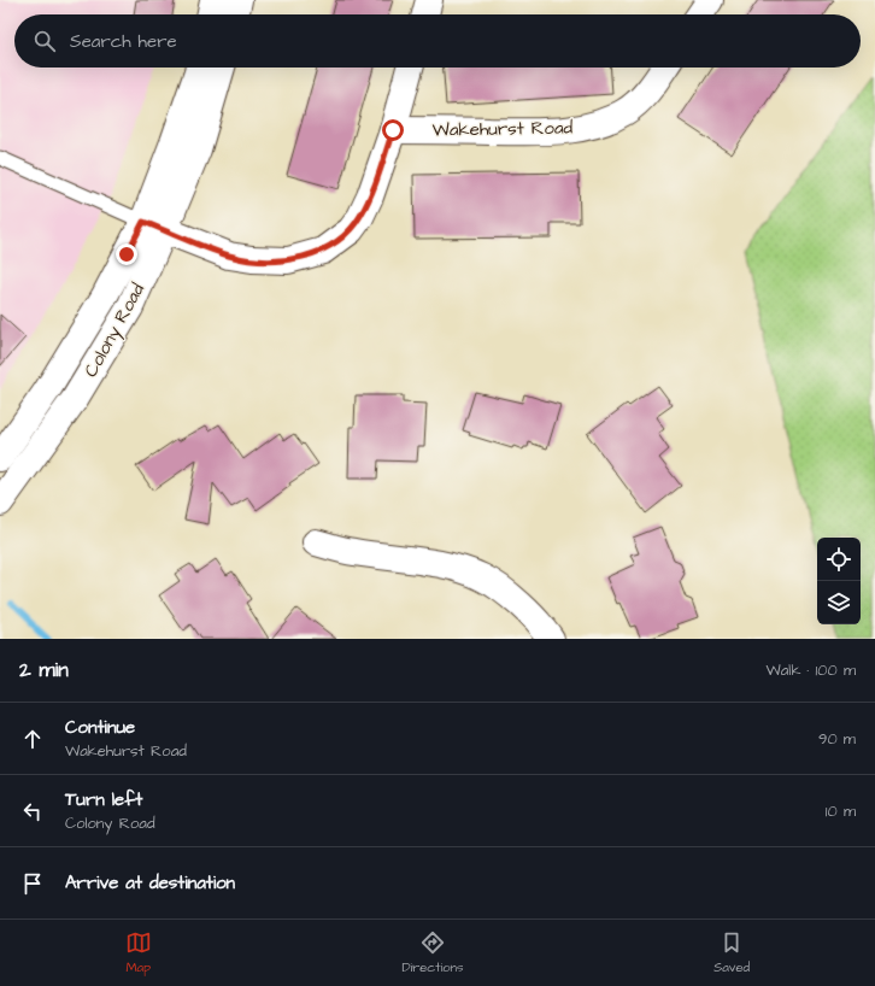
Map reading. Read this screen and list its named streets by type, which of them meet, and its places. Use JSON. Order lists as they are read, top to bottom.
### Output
{
  "streets": {
    "street": ["Wakehurst Road", "Colony Road"]
  },
  "page": {
    "search": "Search here",
    "heading": ["2 min", "Walk · 100 m"],
    "list": [
      ["Continue", "Wakehurst Road", "90 m"],
      ["Turn left", "Colony Road", "10 m"],
      "Arrive at destination"
    ],
    "nav": ["Map", "Directions", "Saved"]
  }
}
